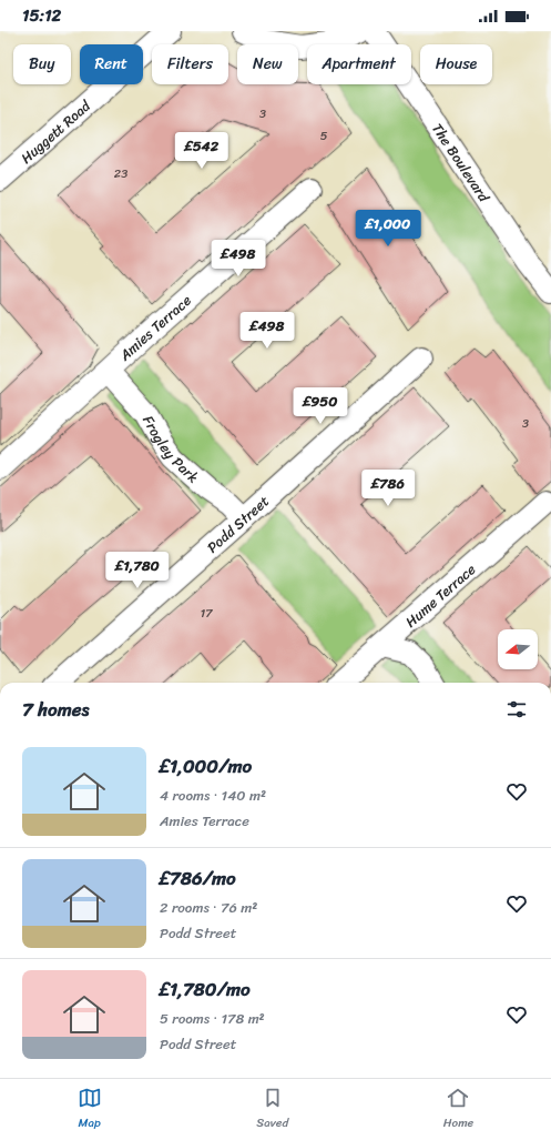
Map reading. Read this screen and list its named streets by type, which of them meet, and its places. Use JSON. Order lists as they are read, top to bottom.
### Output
{
  "streets": {
    "street": [
      "Huggett Road",
      "The Boulevard",
      "Amies Terrace",
      "Frogley Park",
      "Podd Street",
      "Hume Terrace"
    ]
  },
  "crossings": [
    ["Amies Terrace", "Frogley Park"],
    ["Frogley Park", "Podd Street"]
  ],
  "house_numbers": [
    "3",
    "5",
    "23",
    "3",
    "17"
  ],
  "north": "left",
  "page": {
    "status": "15:12",
    "chip": [
      "Buy",
      "Rent",
      "Filters",
      "New",
      "Apartment",
      "House"
    ],
    "price": [
      "£542",
      "£1,000",
      "£498",
      "£498",
      "£950",
      "£786",
      "£1,780"
    ],
    "heading": "7 homes",
    "list": [
      {
        "name": "£1,000/mo",
        "note": "4 rooms · 140 m² · Amies Terrace"
      },
      {
        "name": "£786/mo",
        "note": "2 rooms · 76 m² · Podd Street"
      },
      {
        "name": "£1,780/mo",
        "note": "5 rooms · 178 m² · Podd Street"
      }
    ],
    "tabs": ["Map", "Saved", "Home"]
  }
}
